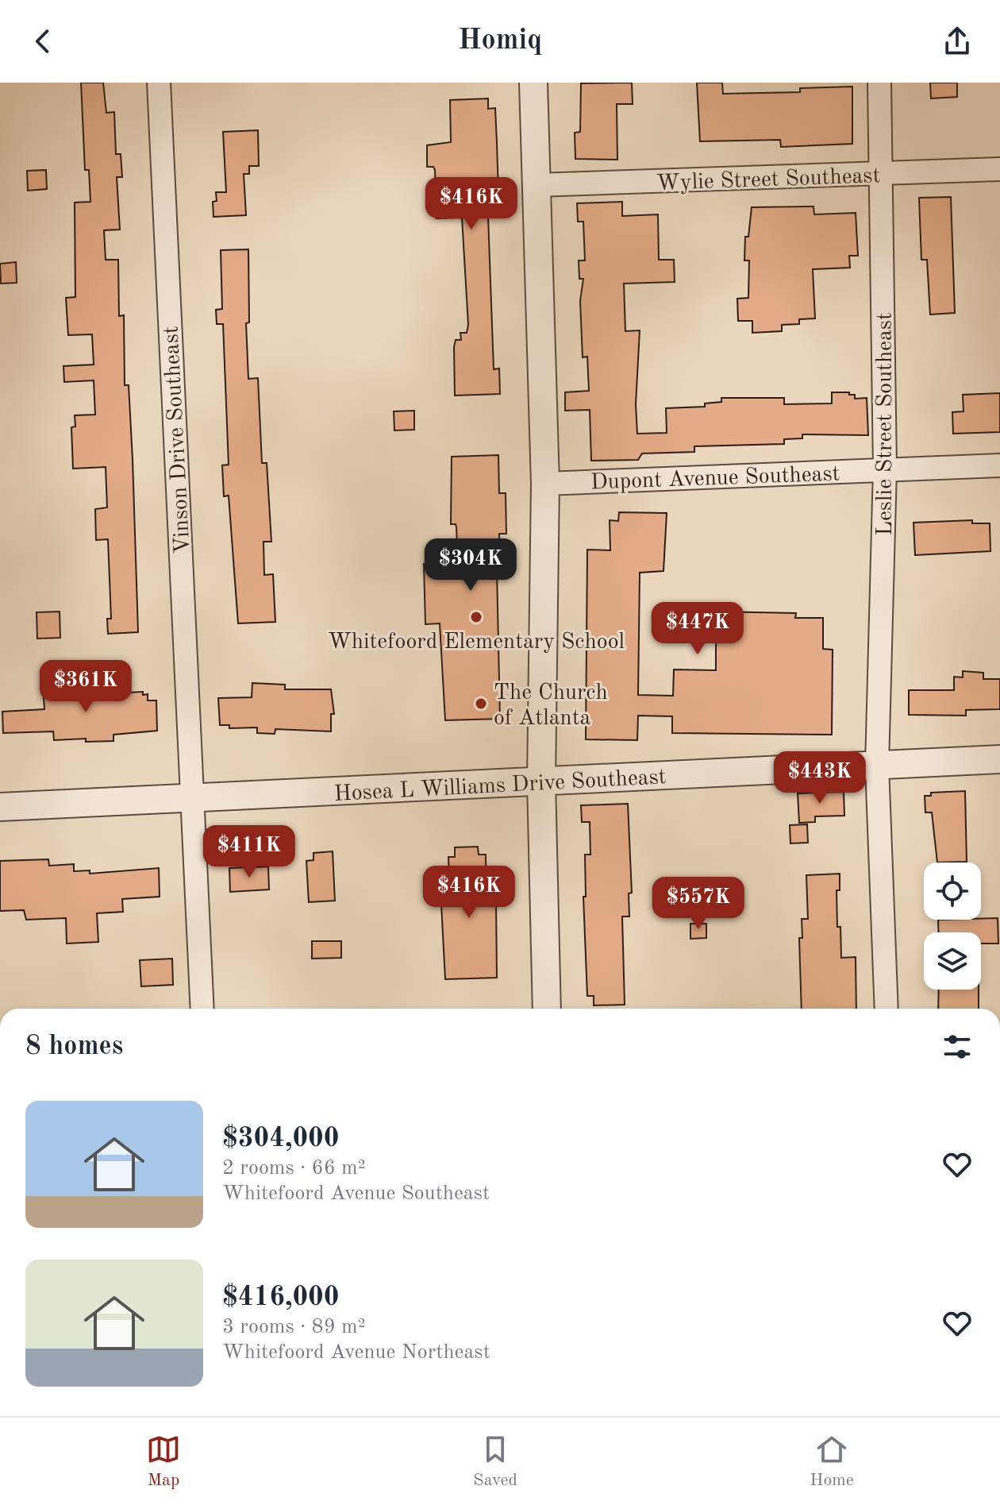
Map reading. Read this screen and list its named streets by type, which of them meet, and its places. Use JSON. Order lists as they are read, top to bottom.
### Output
{
  "streets": {
    "street": [
      "Wylie Street Southeast",
      "Leslie Street Southeast",
      "Vinson Drive Southeast",
      "Dupont Avenue Southeast",
      "Hosea L Williams Drive Southeast"
    ]
  },
  "crossings": [
    ["Wylie Street Southeast", "Leslie Street Southeast"],
    ["Leslie Street Southeast", "Dupont Avenue Southeast"],
    ["Leslie Street Southeast", "Hosea L Williams Drive Southeast"],
    ["Vinson Drive Southeast", "Hosea L Williams Drive Southeast"]
  ],
  "places": ["Whitefoord Elementary School", "The Church of Atlanta"],
  "page": {
    "header": "Homiq",
    "price": [
      "$416K",
      "$304K",
      "$447K",
      "$361K",
      "$443K",
      "$411K",
      "$416K",
      "$557K"
    ],
    "heading": "8 homes",
    "list": [
      {
        "name": "$304,000",
        "note": "2 rooms · 66 m² · Whitefoord Avenue Southeast"
      },
      {
        "name": "$416,000",
        "note": "3 rooms · 89 m² · Whitefoord Avenue Northeast"
      }
    ],
    "tabs": ["Map", "Saved", "Home"]
  }
}
